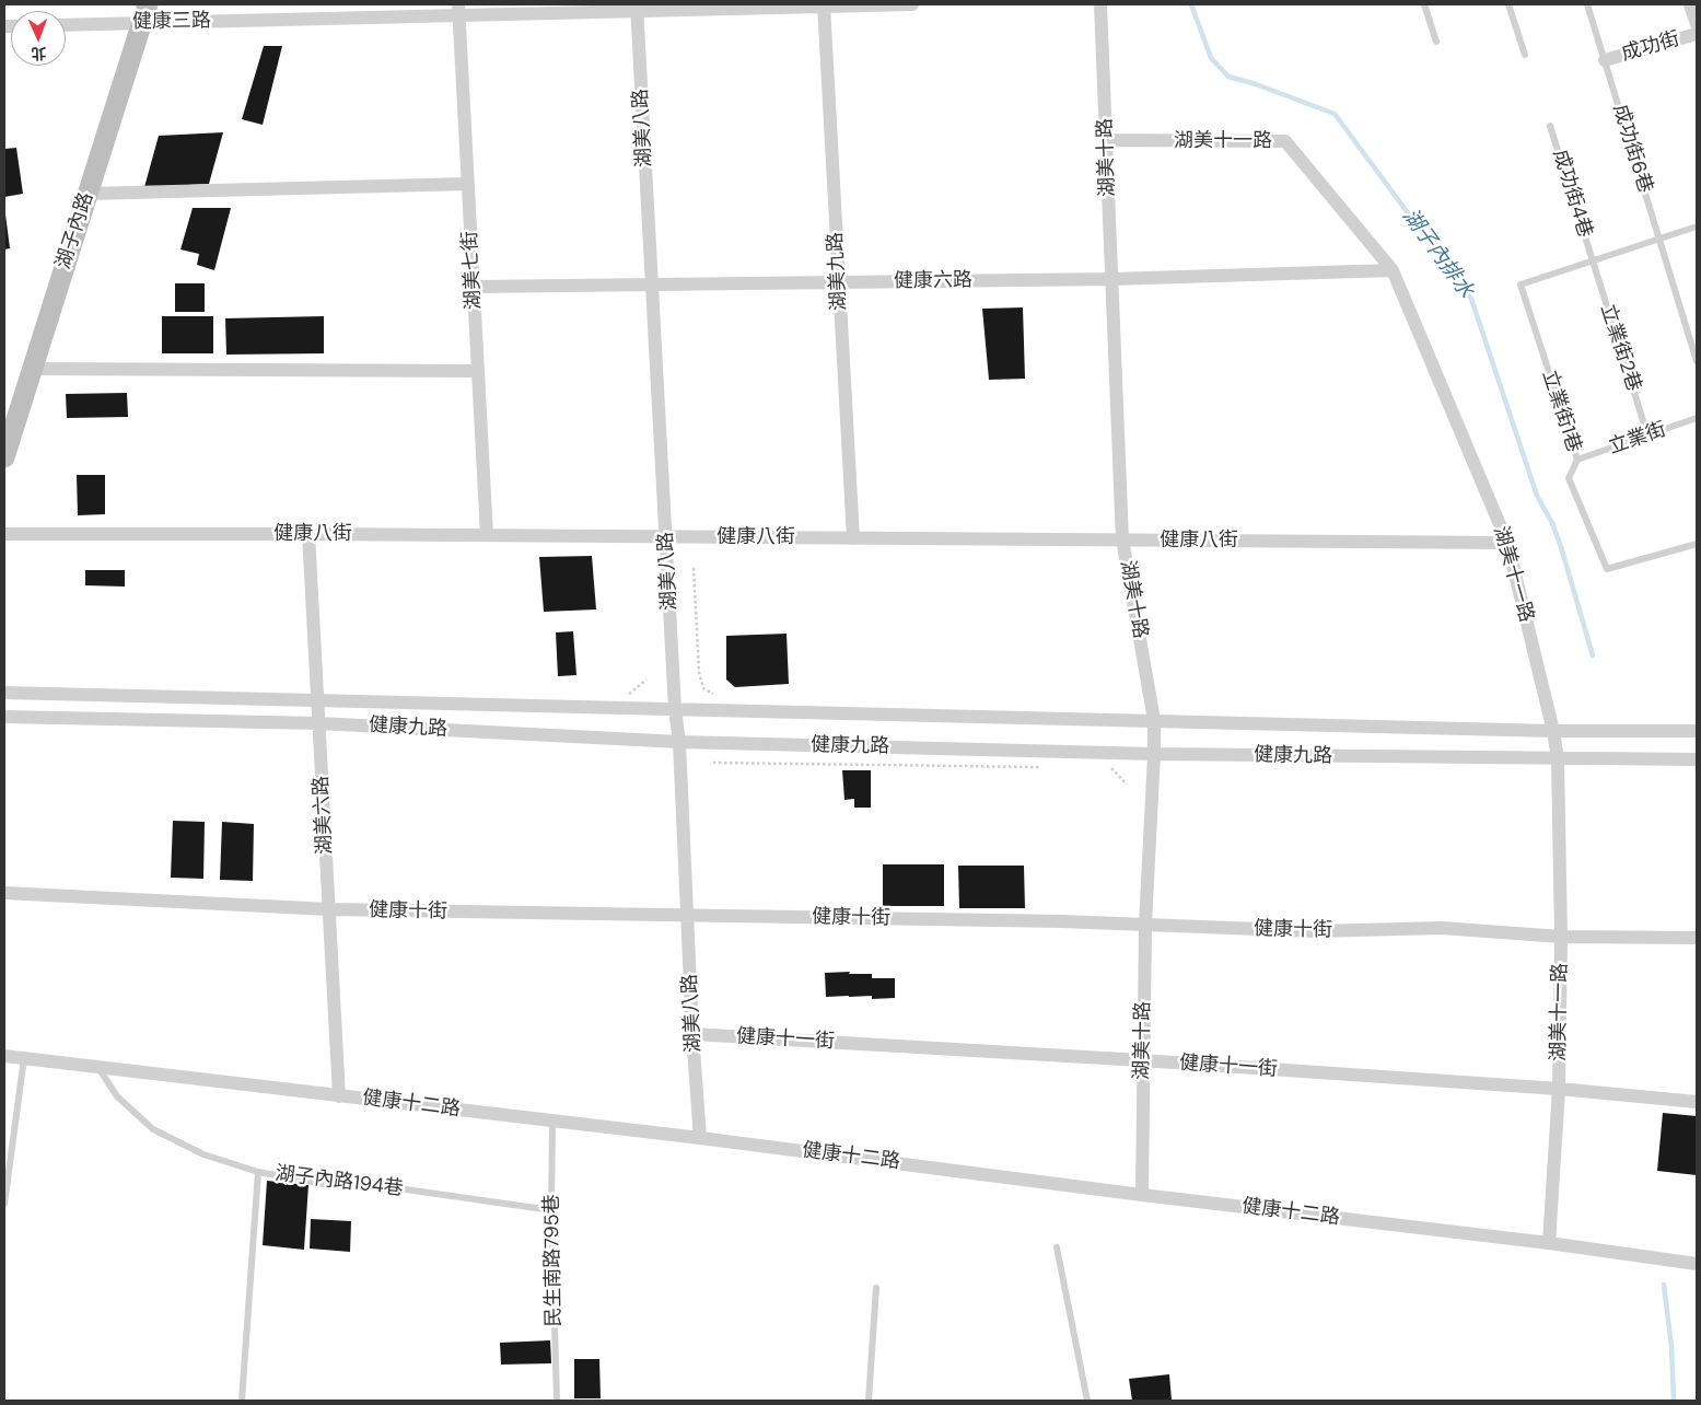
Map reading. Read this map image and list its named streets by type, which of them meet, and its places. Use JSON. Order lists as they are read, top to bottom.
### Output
{
  "streets": {
    "street": [
      "健康三路",
      "成功街",
      "湖美八路",
      "湖美十一路",
      "湖美十路",
      "湖子內路",
      "湖美七街",
      "湖美九路",
      "健康六路",
      "健康八街",
      "健康九路",
      "湖美六路",
      "健康十街",
      "健康十一街",
      "健康十二路"
    ],
    "lane": [
      "成功街6巷",
      "成功街4巷",
      "立業街2巷",
      "立業街1巷",
      "立業街",
      "湖子內路194巷",
      "民生南路795巷"
    ]
  },
  "crossings": [
    ["健康三路", "湖美八路"],
    ["健康三路", "湖子內路"],
    ["健康三路", "湖美七街"],
    ["健康三路", "湖美九路"],
    ["成功街", "成功街6巷"],
    ["湖美八路", "健康六路"],
    ["湖美八路", "健康八街"],
    ["湖美八路", "健康九路"],
    ["湖美八路", "健康十街"],
    ["湖美八路", "健康十一街"],
    ["湖美八路", "健康十二路"],
    ["湖美十一路", "湖美十路"],
    ["湖美十一路", "健康六路"],
    ["湖美十一路", "健康八街"],
    ["湖美十一路", "健康九路"],
    ["湖美十一路", "健康十街"],
    ["湖美十一路", "健康十一街"],
    ["湖美十一路", "健康十二路"],
    ["湖美十路", "健康六路"],
    ["湖美十路", "健康八街"],
    ["湖美十路", "健康九路"],
    ["湖美十路", "健康十街"],
    ["湖美十路", "健康十一街"],
    ["湖美十路", "健康十二路"],
    ["成功街4巷", "立業街2巷"],
    ["成功街4巷", "立業街1巷"],
    ["湖美七街", "健康六路"],
    ["湖美七街", "健康八街"],
    ["湖美九路", "健康六路"],
    ["湖美九路", "健康八街"],
    ["立業街2巷", "立業街1巷"],
    ["立業街2巷", "立業街"],
    ["立業街1巷", "立業街"],
    ["健康八街", "湖美六路"],
    ["健康九路", "湖美六路"],
    ["湖美六路", "健康十街"],
    ["湖美六路", "健康十二路"],
    ["健康十二路", "湖子內路194巷"],
    ["健康十二路", "民生南路795巷"],
    ["湖子內路194巷", "民生南路795巷"]
  ],
  "water": ["湖子內排水"],
  "north": "bottom"
}
